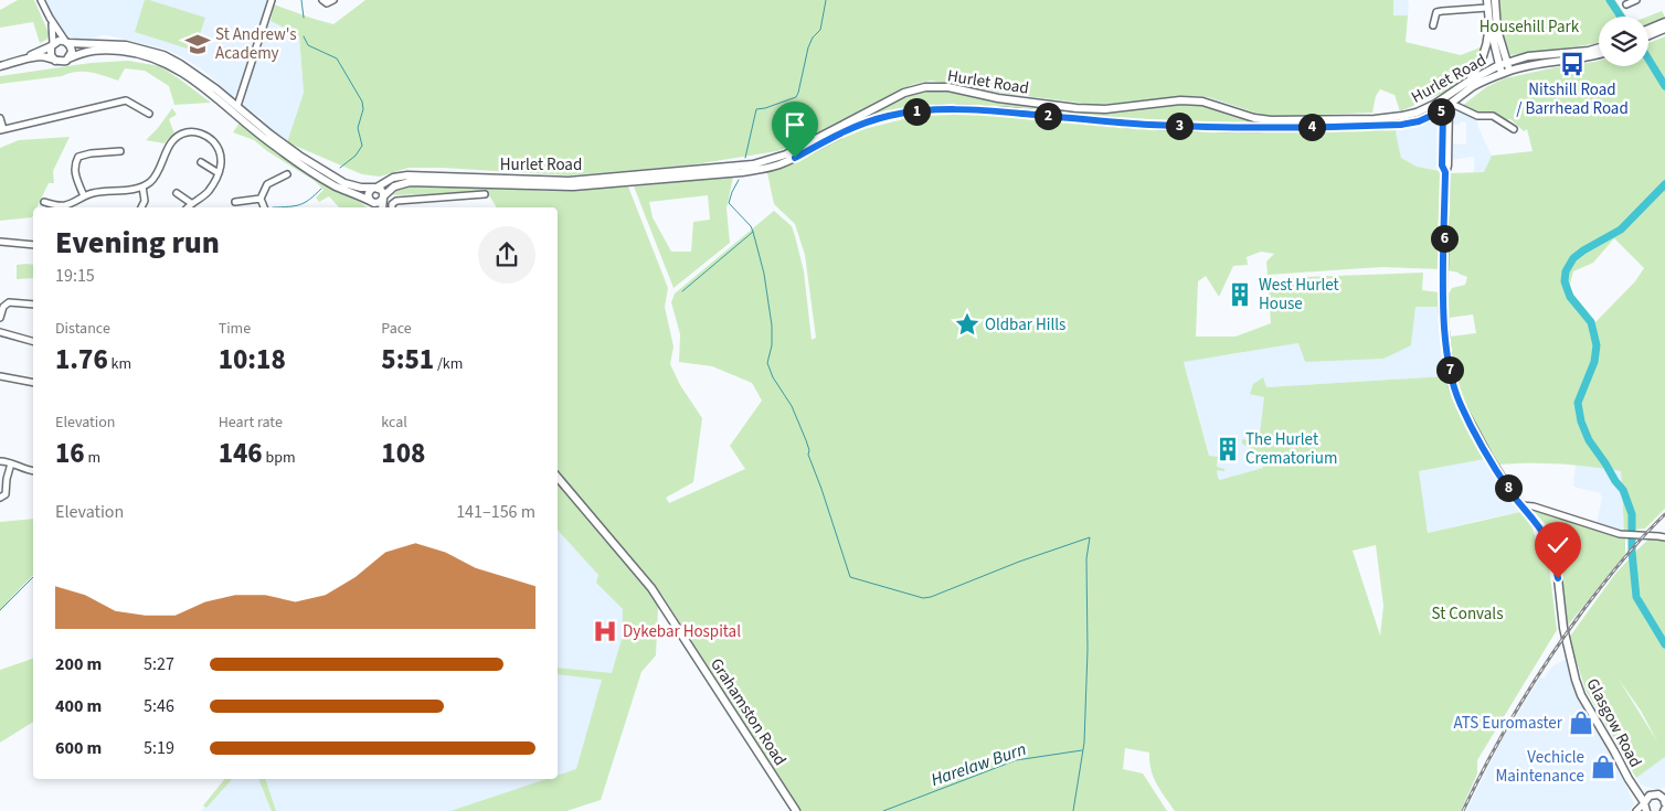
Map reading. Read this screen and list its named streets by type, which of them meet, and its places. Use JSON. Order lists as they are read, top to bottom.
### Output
{
  "streets": {
    "main road": ["Hurlet Road", "Grahamston Road", "Glasgow Road"]
  },
  "crossings": [
    ["Hurlet Road", "Glasgow Road"]
  ],
  "water": ["Harelaw Burn"],
  "parks": ["Househill Park", "St Convals"],
  "places": {
    "school or university": ["St Andrew's Academy"],
    "bus stop": ["Nitshill Road / Barrhead Road"],
    "building": ["West Hurlet House", "The Hurlet Crematorium"],
    "place": ["Oldbar Hills"],
    "hospital": ["Dykebar Hospital"],
    "shop": ["ATS Euromaster", "Vechicle Maintenance"]
  },
  "page": {
    "pins": [
      "1",
      "5",
      "2",
      "3",
      "4",
      "6",
      "7",
      "8"
    ],
    "heading": ["Evening run", "19:15"],
    "stats": [
      ["Distance", "1.76 km"],
      ["Time", "10:18"],
      ["Pace", "5:51 /km"],
      ["Elevation", "16 m"],
      ["Heart rate", "146 bpm"],
      ["kcal", "108"]
    ],
    "chart": ["Elevation", "141–156 m"],
    "list": [
      {
        "name": "200 m",
        "note": "5:27"
      },
      {
        "name": "400 m",
        "note": "5:46"
      },
      {
        "name": "600 m",
        "note": "5:19"
      }
    ]
  }
}
